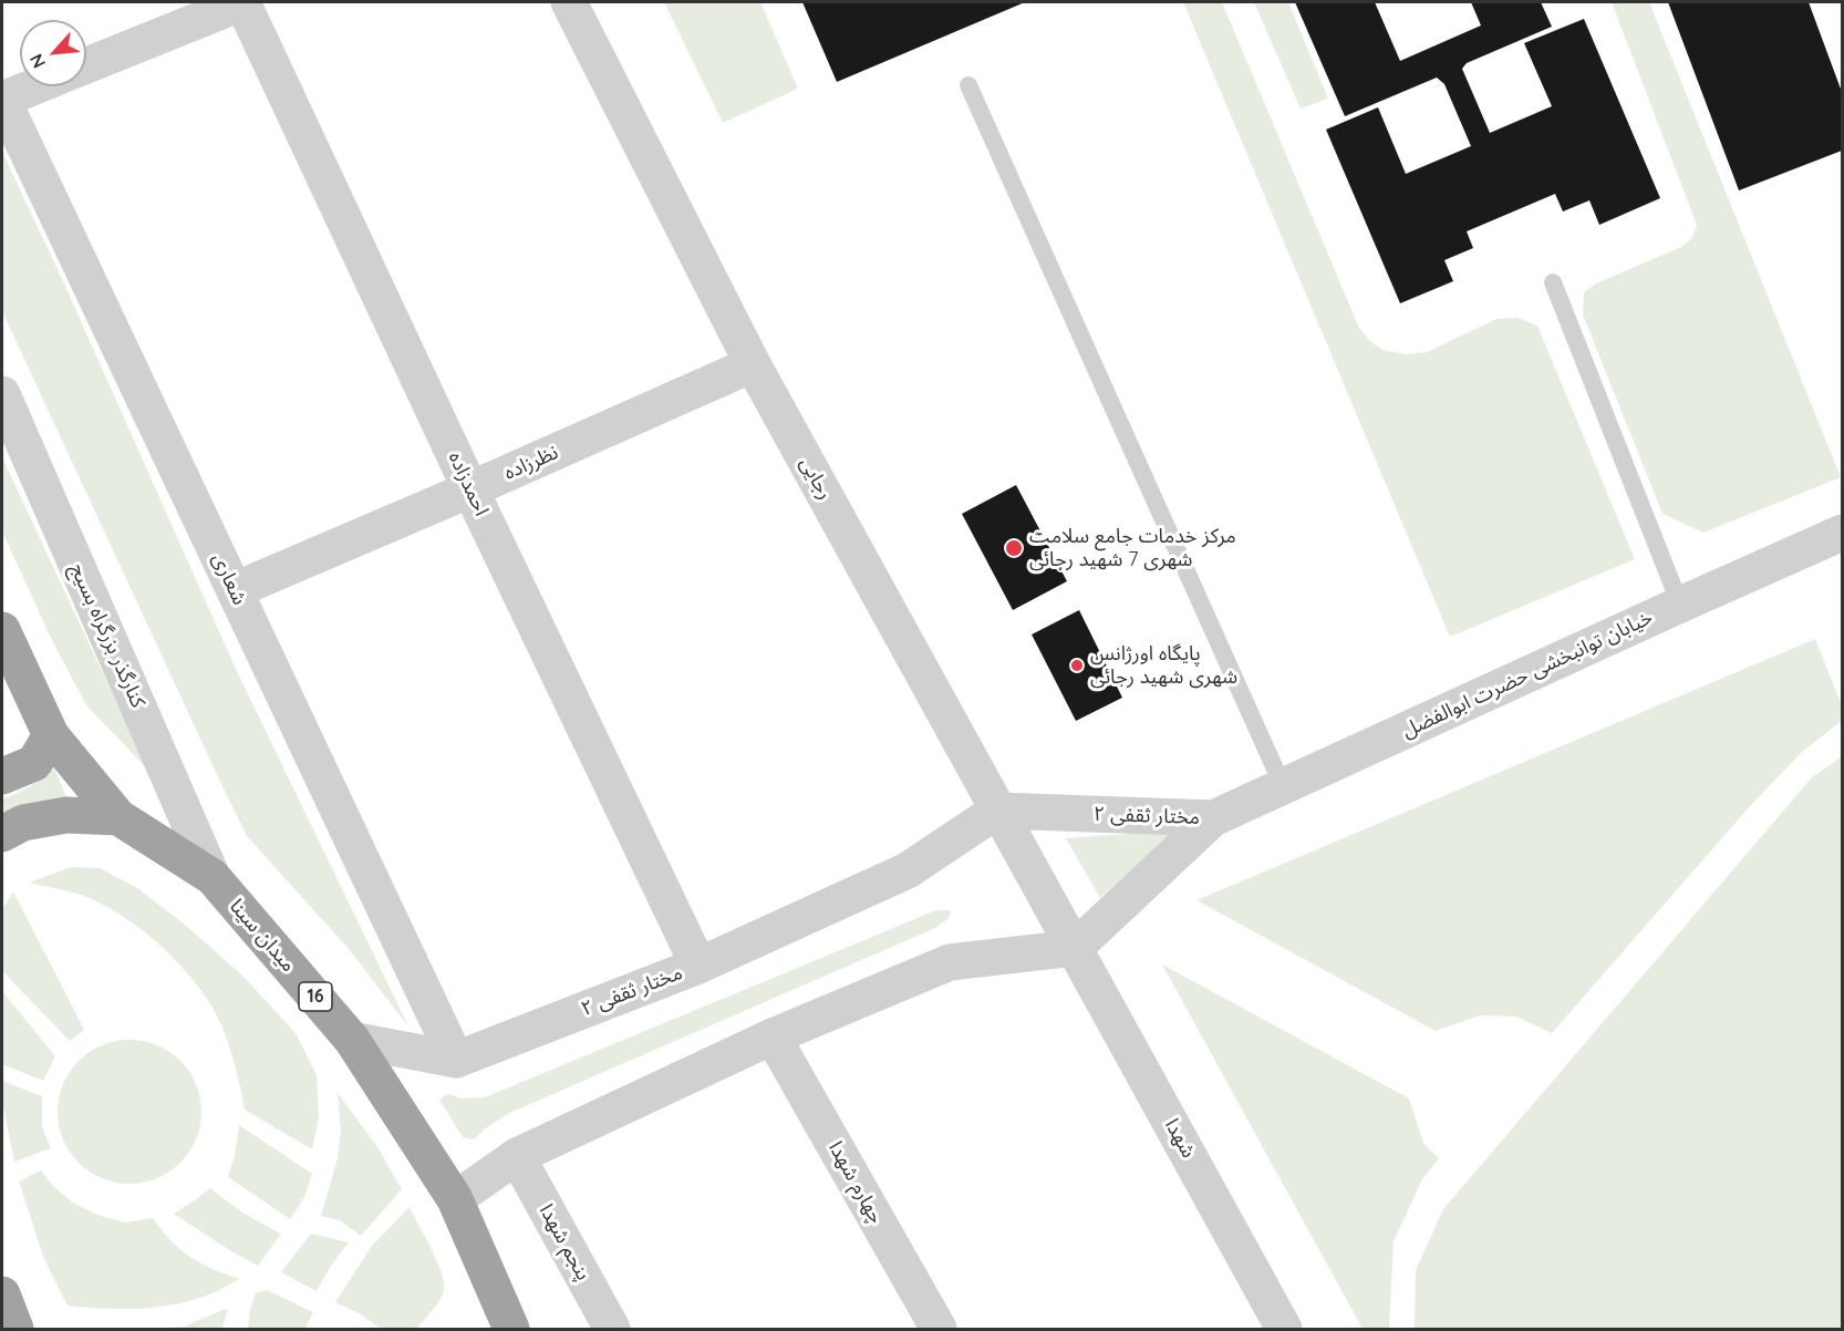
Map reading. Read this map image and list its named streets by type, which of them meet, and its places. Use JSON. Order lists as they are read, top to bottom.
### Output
{
  "streets": {
    "highway": ["میدان سینا", "16"],
    "street": [
      "نظرزاده",
      "رجایی",
      "احمدزاده",
      "شعاری",
      "کنارگذر بزرگراه بسیج",
      "خیابان توانبخشی حضرت ابوالفضل",
      "مختار ثقفی ۲",
      "شهدا",
      "چهارم شهدا",
      "پنجم شهدا"
    ]
  },
  "crossings": [
    ["نظرزاده", "رجایی"],
    ["نظرزاده", "احمدزاده"],
    ["نظرزاده", "شعاری"],
    ["رجایی", "مختار ثقفی ۲"],
    ["رجایی", "شهدا"],
    ["احمدزاده", "مختار ثقفی ۲"],
    ["شعاری", "مختار ثقفی ۲"],
    ["کنارگذر بزرگراه بسیج", "میدان سینا"],
    ["خیابان توانبخشی حضرت ابوالفضل", "مختار ثقفی ۲"],
    ["مختار ثقفی ۲", "شهدا"],
    ["میدان سینا", "16"]
  ],
  "places": ["مرکز خدمات جامع سلامت شهری 7 شهید رجائی", "پایگاه اورژانس شهری شهید رجائی"],
  "north": "bottom left"
}
